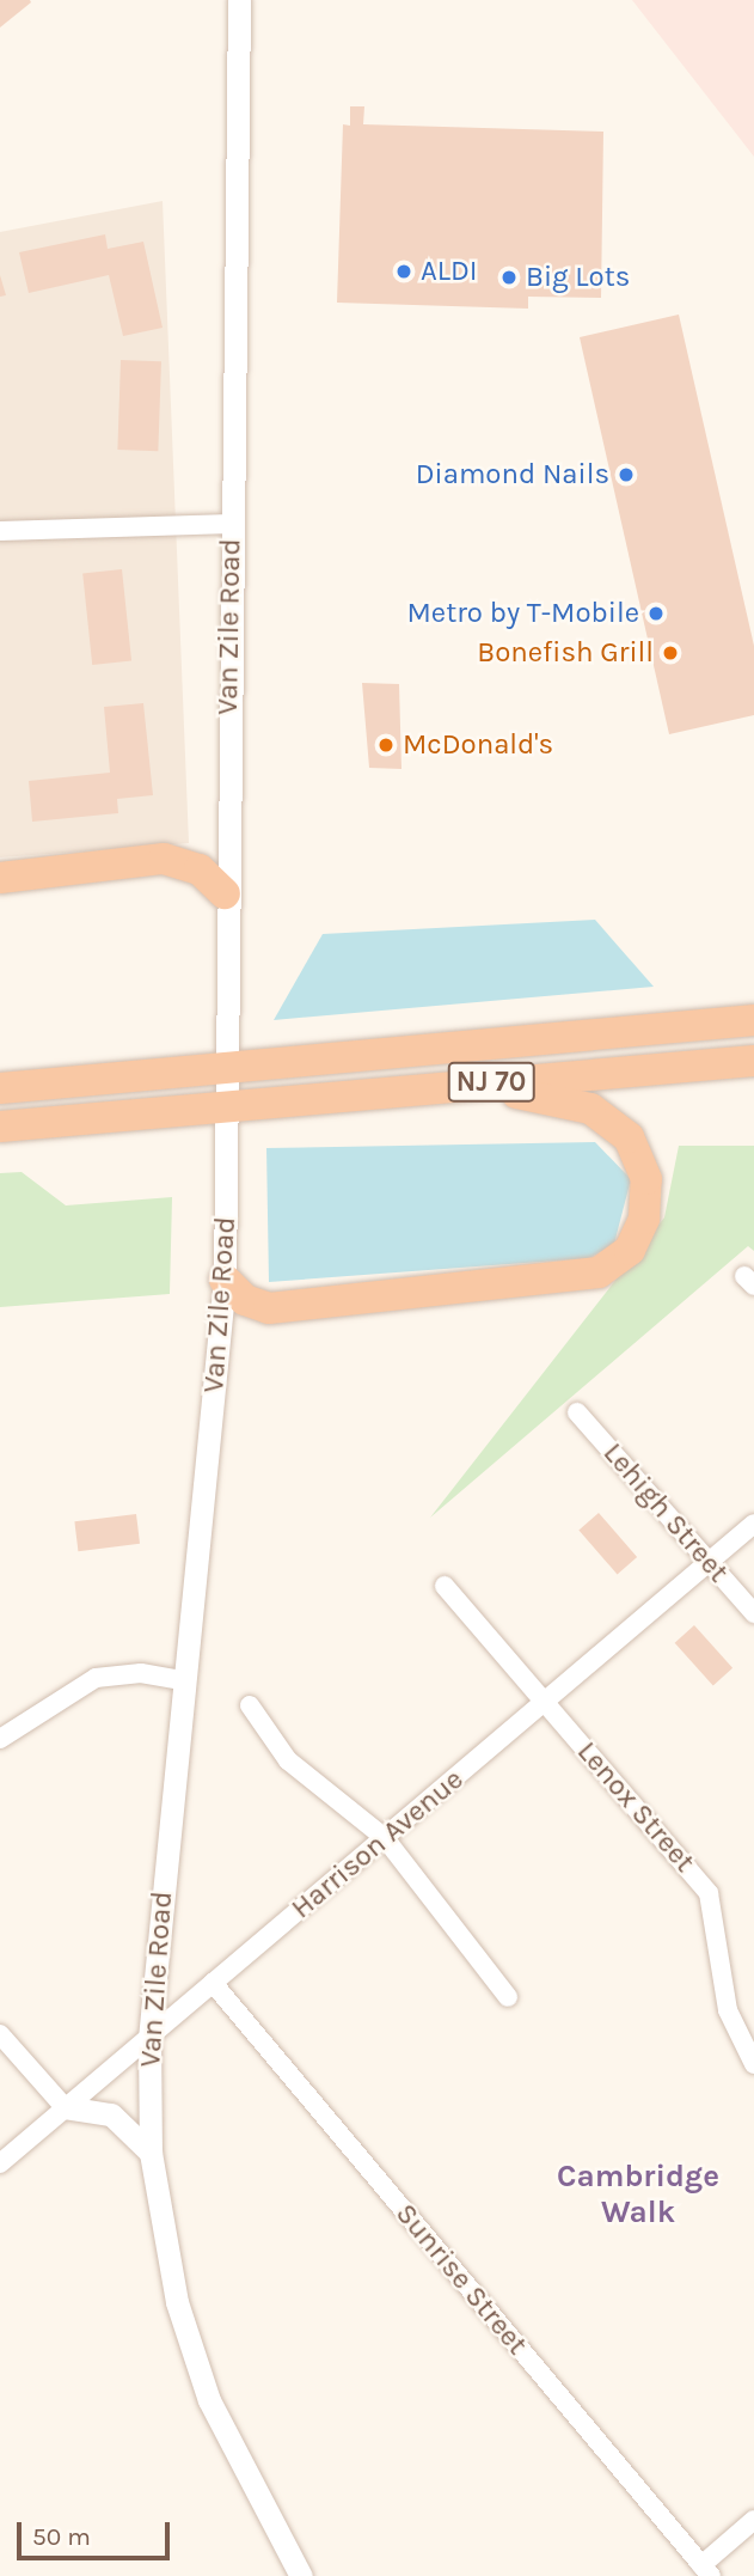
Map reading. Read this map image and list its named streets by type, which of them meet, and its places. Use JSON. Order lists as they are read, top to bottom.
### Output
{
  "streets": {
    "highway": ["NJ 70"],
    "street": [
      "Van Zile Road",
      "Lehigh Street",
      "Lenox Street",
      "Harrison Avenue",
      "Sunrise Street"
    ]
  },
  "crossings": [
    ["Van Zile Road", "NJ 70"],
    ["Van Zile Road", "Harrison Avenue"],
    ["Lehigh Street", "Harrison Avenue"],
    ["Lenox Street", "Harrison Avenue"],
    ["Harrison Avenue", "Sunrise Street"]
  ],
  "districts": ["Cambridge Walk"],
  "places": [
    "ALDI",
    "Big Lots",
    "Diamond Nails",
    "Metro by T-Mobile",
    "Bonefish Grill",
    "McDonald's"
  ],
  "scale_bar": "50 m"
}
